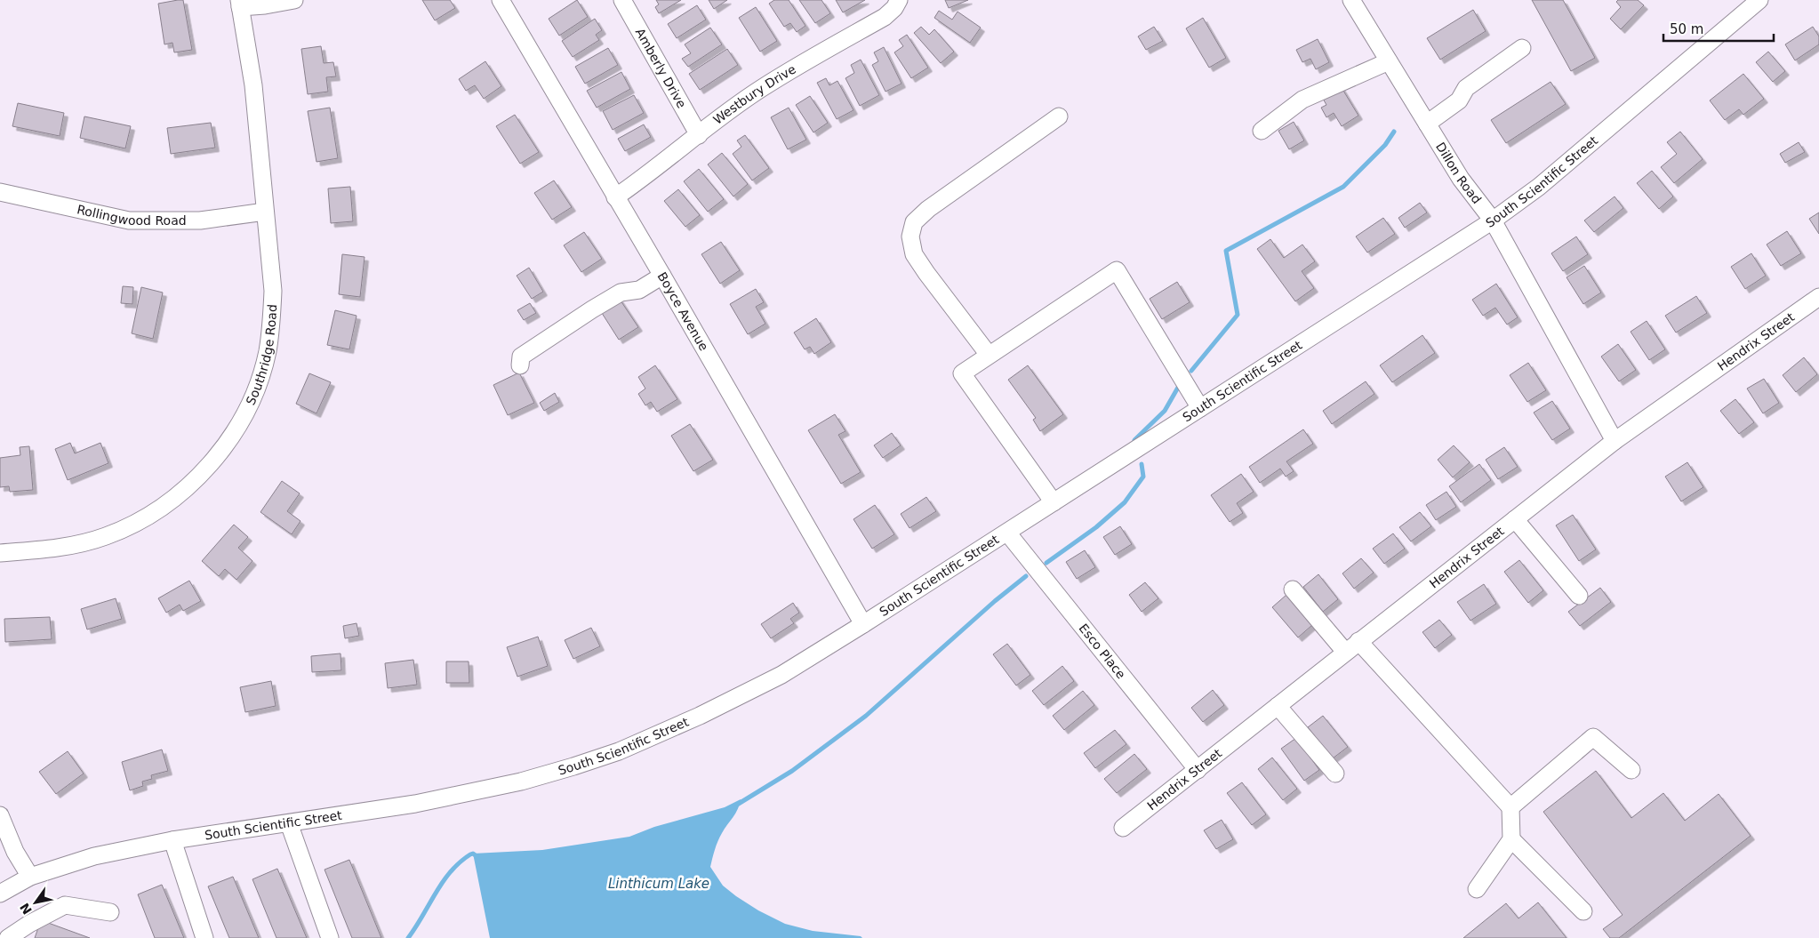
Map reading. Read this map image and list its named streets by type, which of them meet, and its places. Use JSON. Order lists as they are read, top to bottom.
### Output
{
  "streets": {
    "street": [
      "Amberly Drive",
      "Westbury Drive",
      "Dillon Road",
      "South Scientific Street",
      "Rollingwood Road",
      "Boyce Avenue",
      "Hendrix Street",
      "Southridge Road",
      "Esco Place"
    ]
  },
  "crossings": [
    ["Amberly Drive", "Westbury Drive"],
    ["Westbury Drive", "Boyce Avenue"],
    ["Dillon Road", "South Scientific Street"],
    ["Dillon Road", "Hendrix Street"],
    ["South Scientific Street", "Boyce Avenue"],
    ["South Scientific Street", "Esco Place"],
    ["Rollingwood Road", "Southridge Road"],
    ["Hendrix Street", "Esco Place"]
  ],
  "water": ["Linthicum Lake"],
  "scale_bar": "50 m",
  "north": "bottom left"
}
